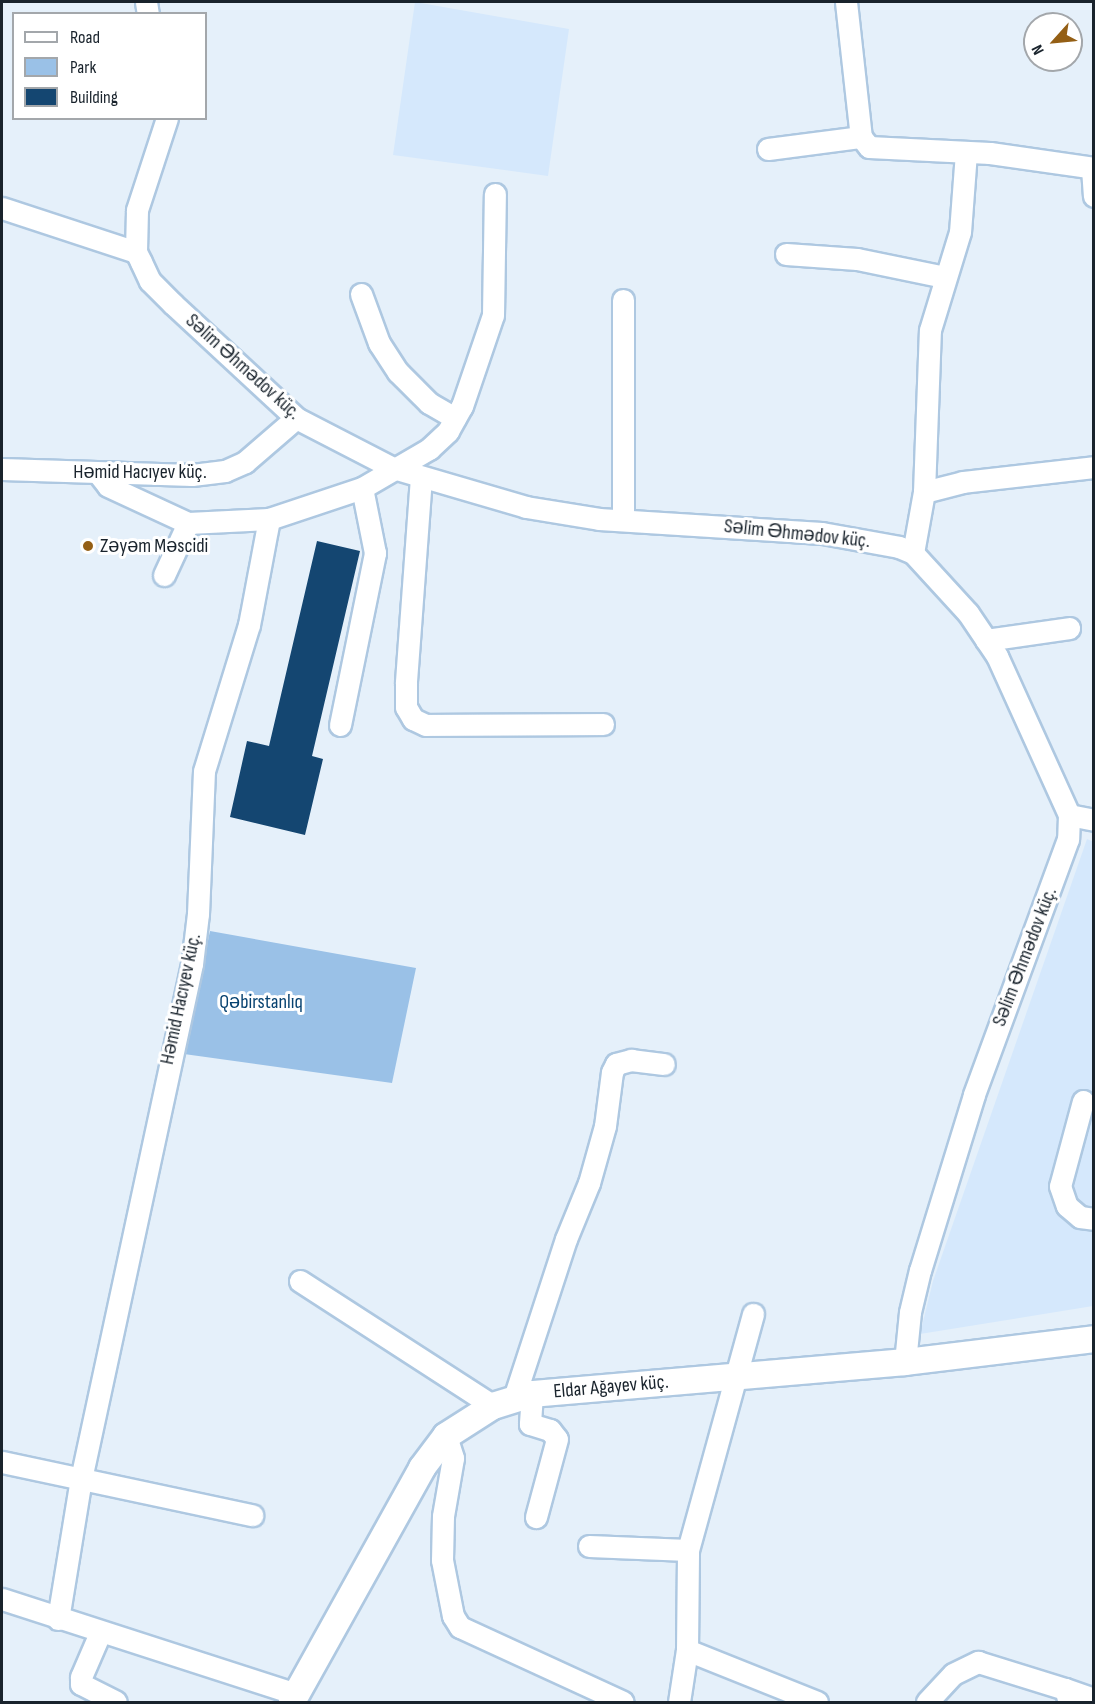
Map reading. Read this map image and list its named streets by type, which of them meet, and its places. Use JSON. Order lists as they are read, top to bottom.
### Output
{
  "streets": {
    "main road": ["Eldar Ağayev küç."],
    "street": ["Səlim Əhmədov küç.", "Həmid Hacıyev küç."]
  },
  "crossings": [
    ["Səlim Əhmədov küç.", "Həmid Hacıyev küç."],
    ["Səlim Əhmədov küç.", "Eldar Ağayev küç."]
  ],
  "parks": ["Qəbirstanlıq"],
  "places": ["Zəyəm Məscidi"],
  "legend": ["Road", "Park", "Building"],
  "north": "bottom left"
}
